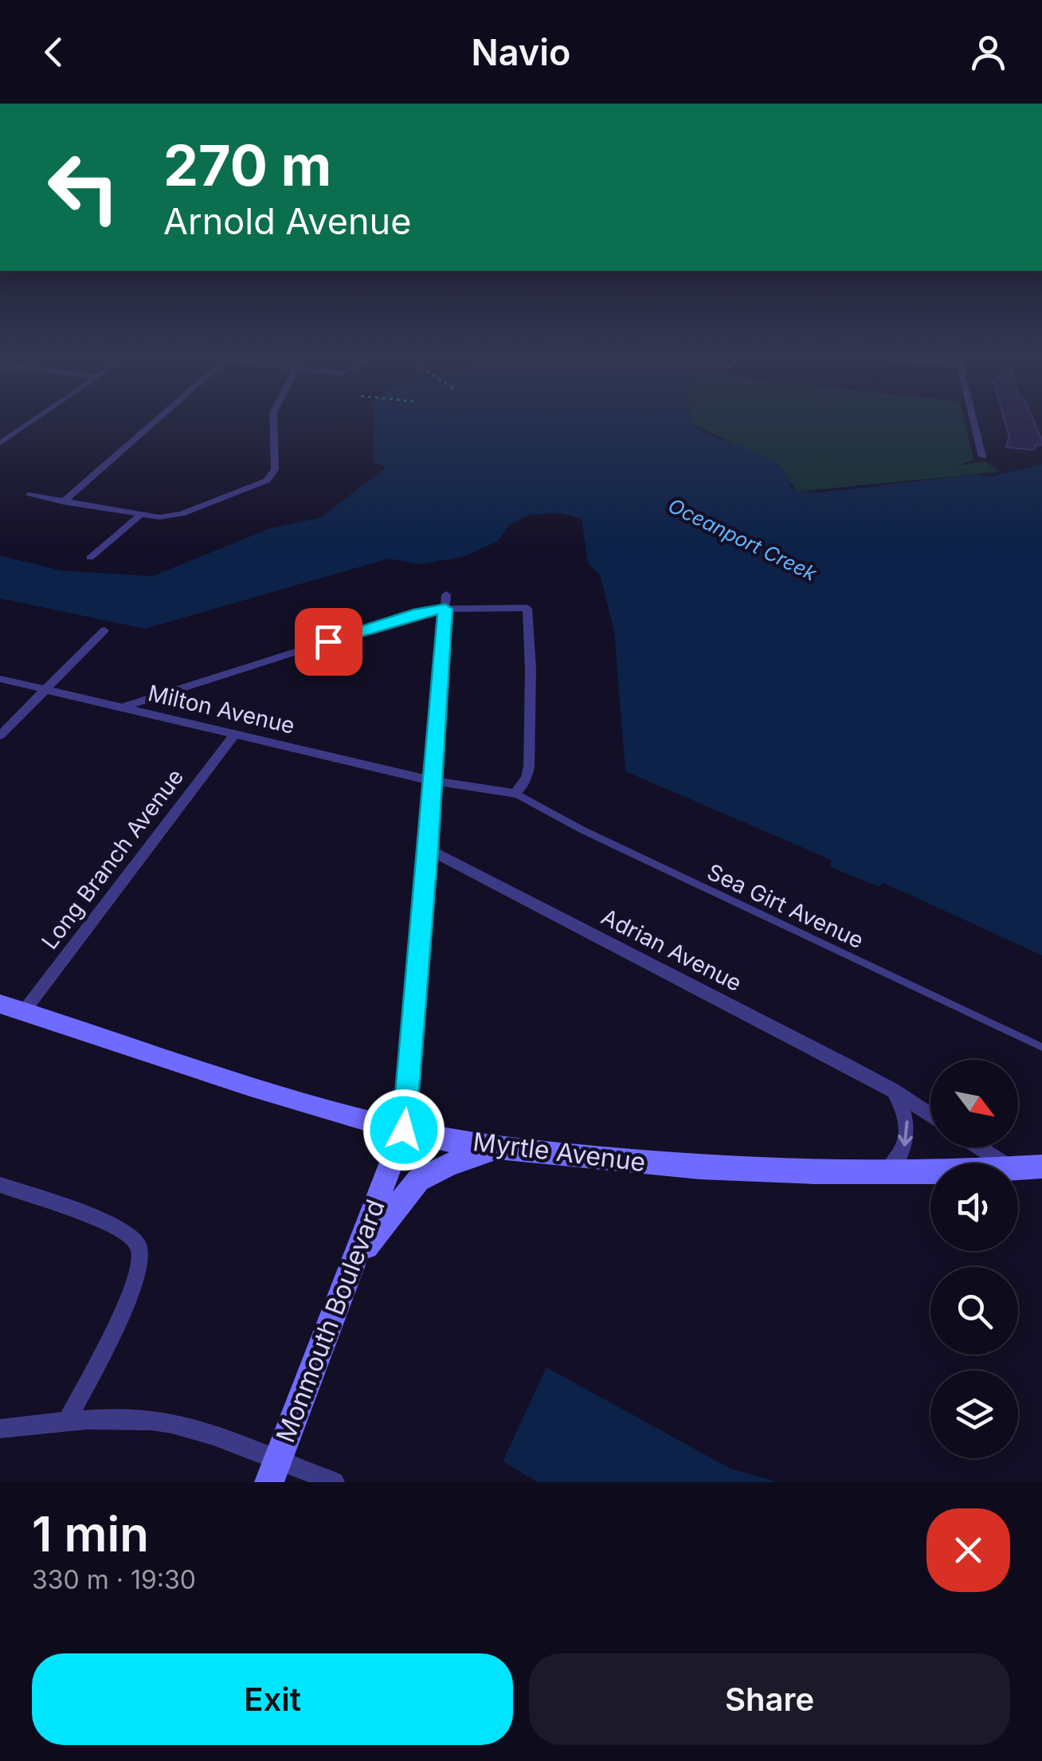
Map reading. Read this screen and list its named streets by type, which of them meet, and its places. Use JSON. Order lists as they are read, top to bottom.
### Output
{
  "streets": {
    "main road": ["Myrtle Avenue", "Monmouth Boulevard"],
    "street": ["Milton Avenue", "Long Branch Avenue", "Adrian Avenue"],
    "lane": ["Sea Girt Avenue"]
  },
  "crossings": [
    ["Milton Avenue", "Long Branch Avenue"],
    ["Milton Avenue", "Monmouth Boulevard"],
    ["Long Branch Avenue", "Myrtle Avenue"],
    ["Adrian Avenue", "Monmouth Boulevard"],
    ["Myrtle Avenue", "Monmouth Boulevard"]
  ],
  "water": ["Oceanport Creek"],
  "north": "bottom right",
  "page": {
    "header": "Navio",
    "turn": ["270 m", "Arnold Avenue"],
    "heading": ["1 min", "330 m · 19:30"],
    "buttons": ["Exit", "Share"]
  }
}
